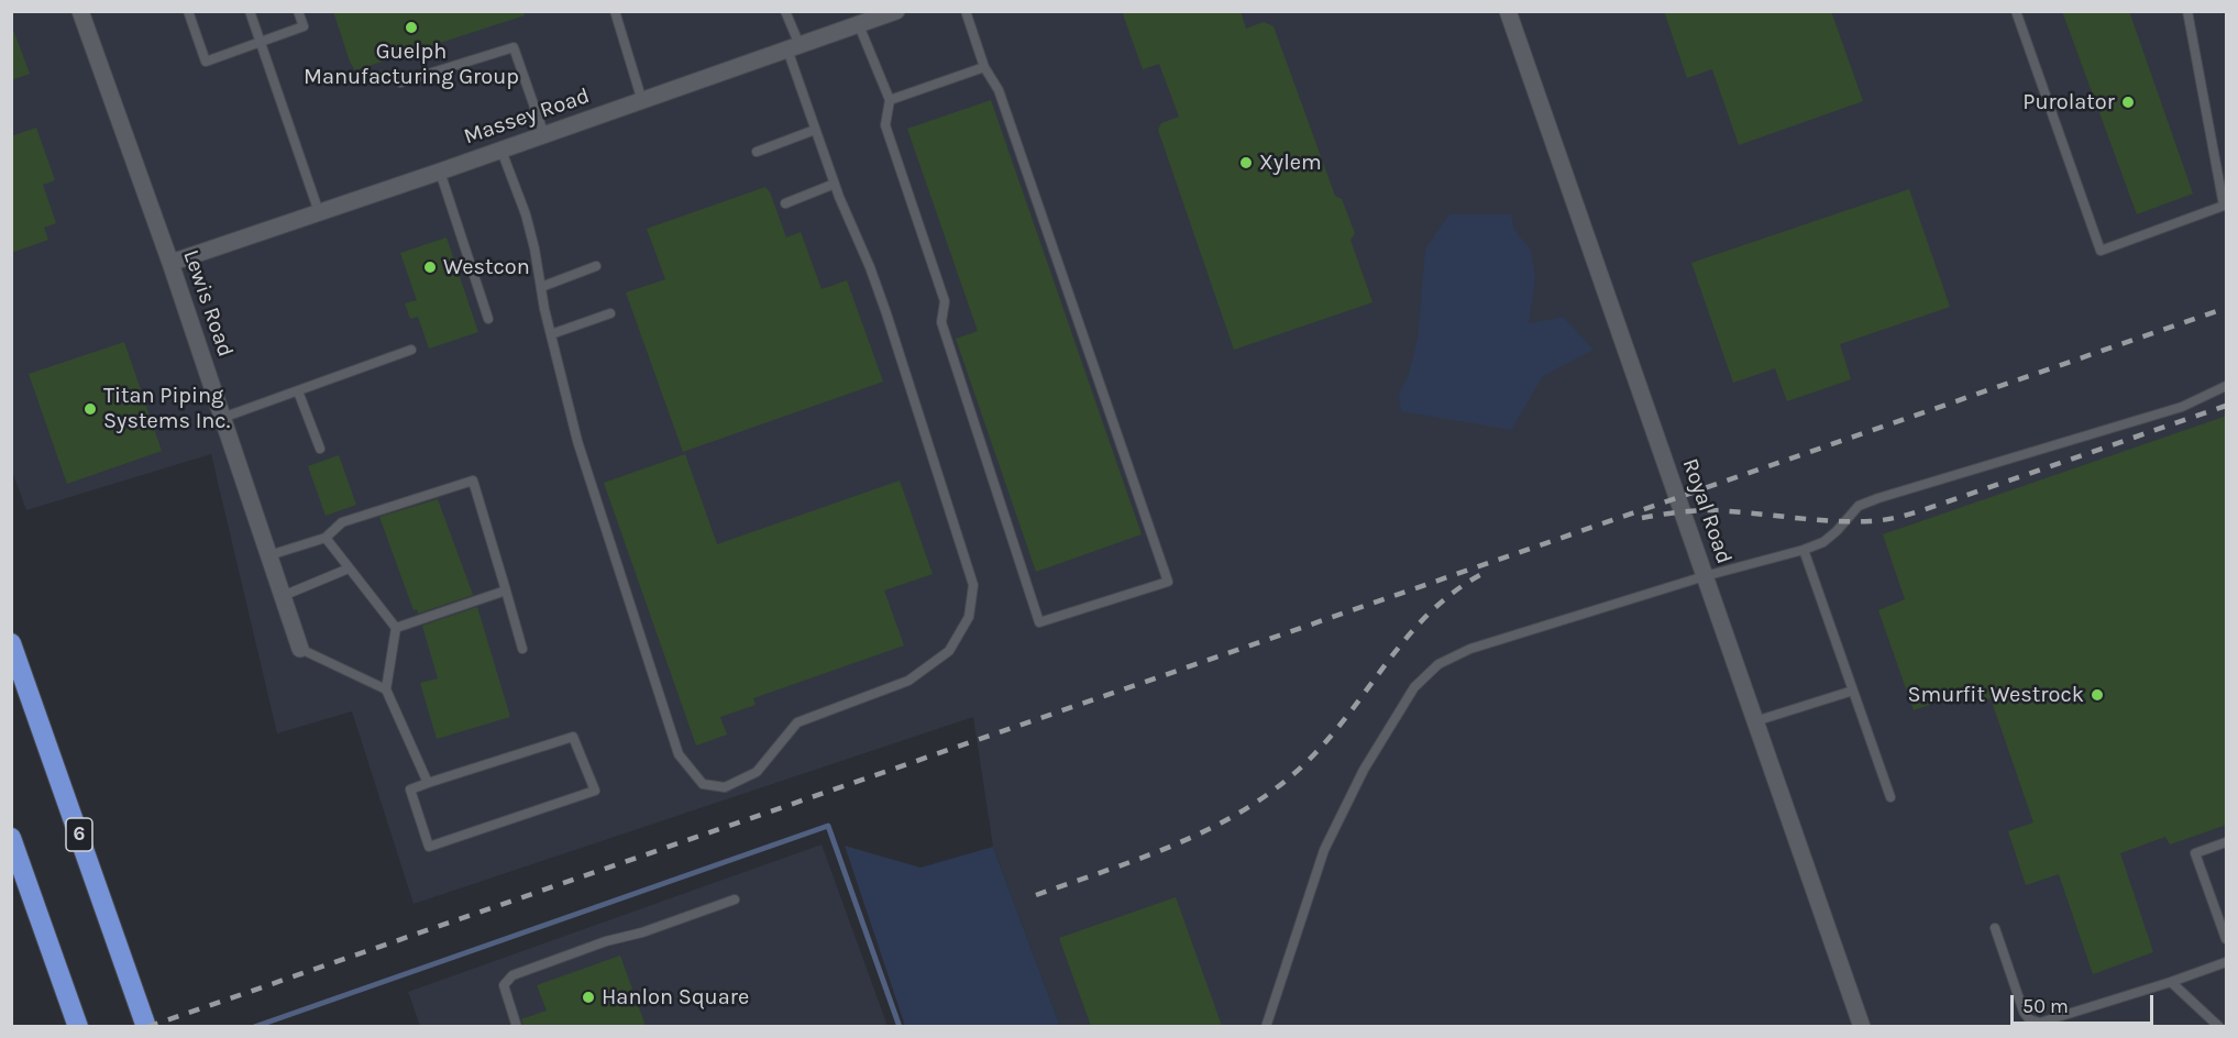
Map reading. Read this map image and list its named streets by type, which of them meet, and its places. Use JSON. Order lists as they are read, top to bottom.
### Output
{
  "streets": {
    "highway": ["6"],
    "street": ["Massey Road", "Lewis Road", "Royal Road"]
  },
  "crossings": [
    ["Massey Road", "Lewis Road"]
  ],
  "places": [
    "Guelph Manufacturing Group",
    "Purolator",
    "Xylem",
    "Westcon",
    "Titan Piping Systems Inc.",
    "Smurfit Westrock",
    "Hanlon Square"
  ],
  "scale_bar": "50 m"
}
